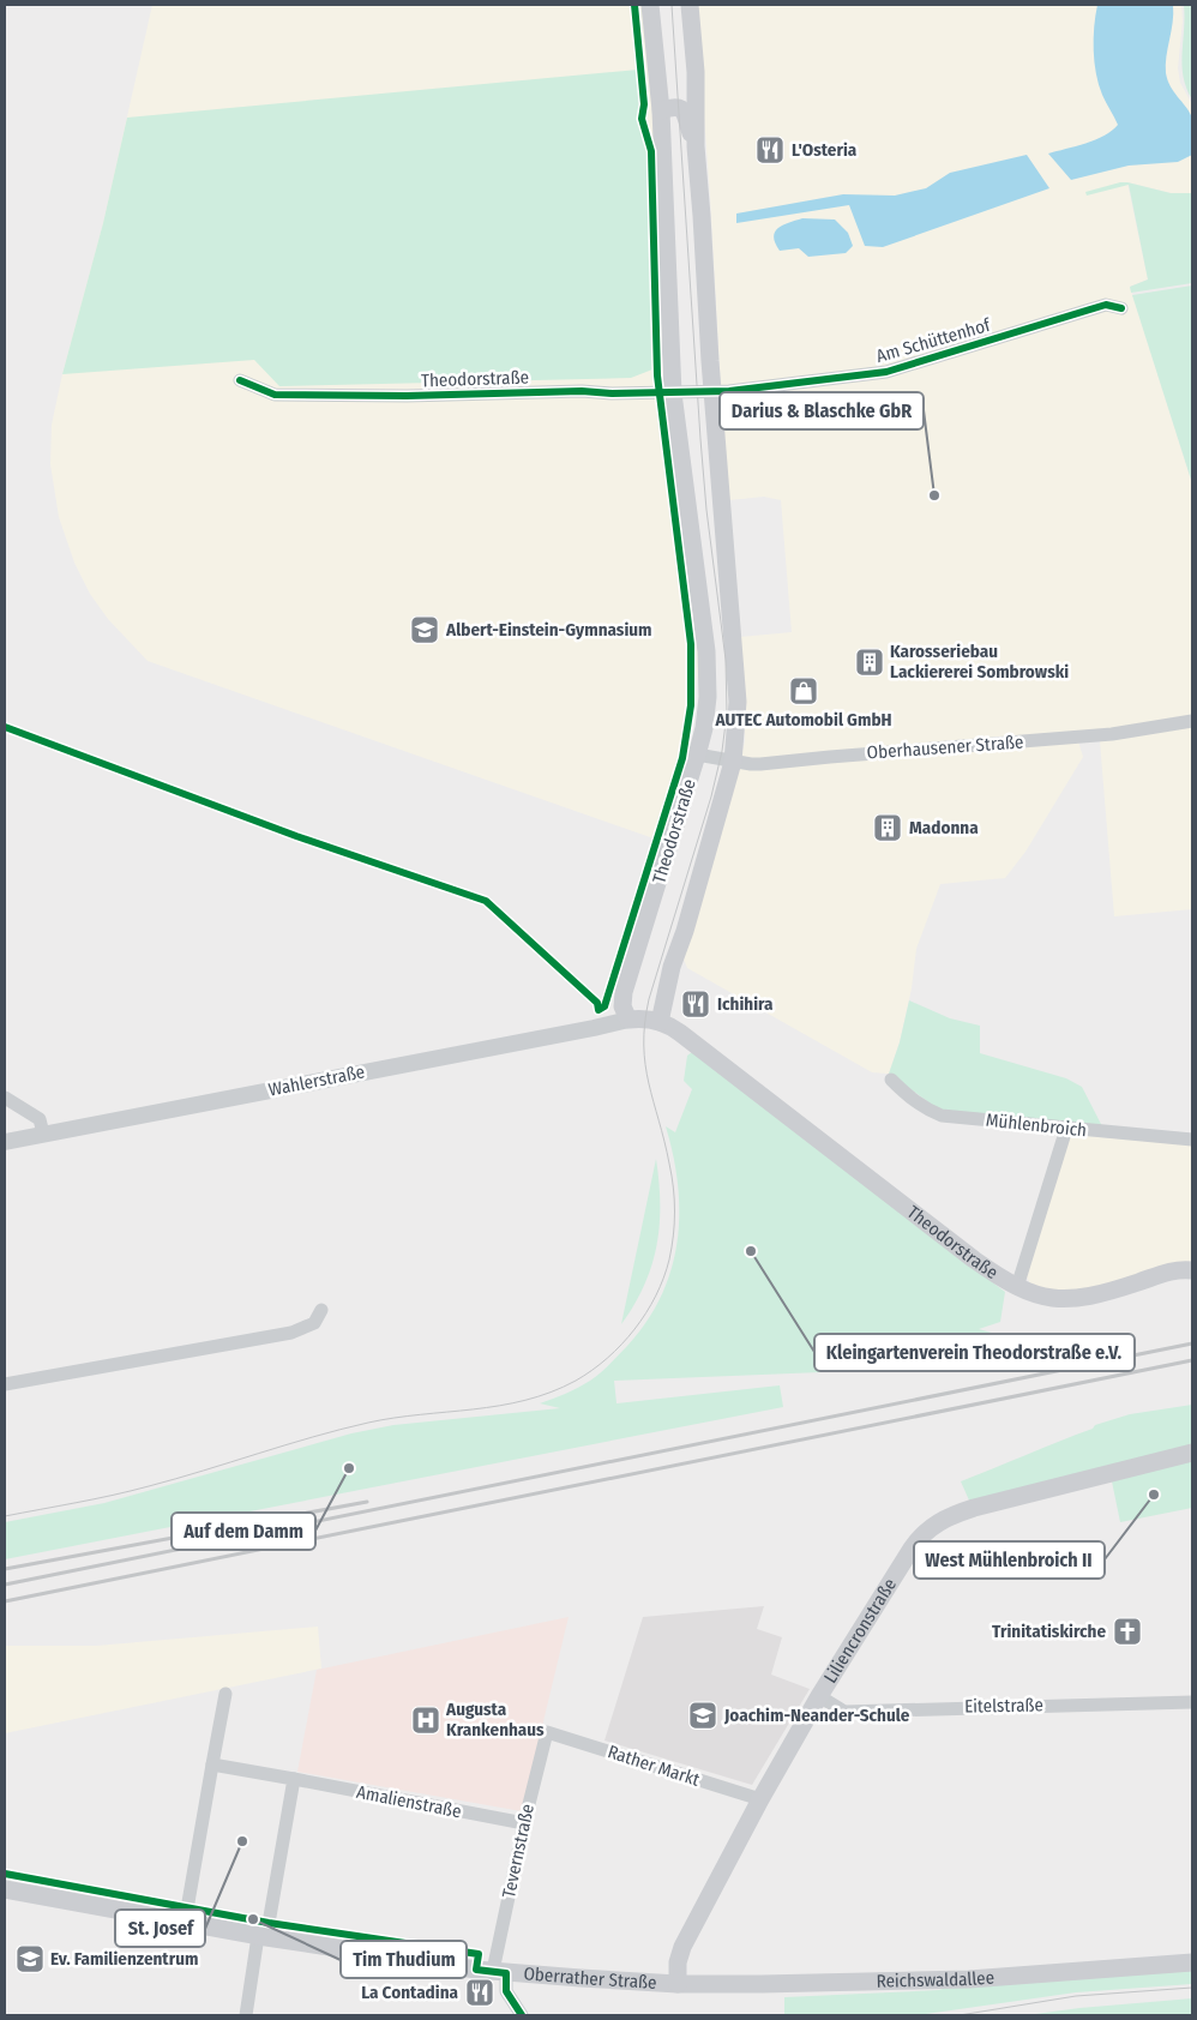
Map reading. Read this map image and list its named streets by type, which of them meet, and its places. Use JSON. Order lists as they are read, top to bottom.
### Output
{
  "streets": {
    "main road": [
      "Theodorstraße",
      "Liliencronstraße",
      "Oberrather Straße",
      "Reichswaldallee"
    ],
    "street": [
      "Am Schüttenhof",
      "Oberhausener Straße",
      "Wahlerstraße",
      "Mühlenbroich",
      "Eitelstraße",
      "Rather Markt",
      "Amalienstraße",
      "Tevernstraße"
    ]
  },
  "crossings": [
    ["Am Schüttenhof", "Theodorstraße"],
    ["Theodorstraße", "Oberhausener Straße"],
    ["Theodorstraße", "Wahlerstraße"],
    ["Liliencronstraße", "Eitelstraße"],
    ["Liliencronstraße", "Rather Markt"],
    ["Liliencronstraße", "Oberrather Straße"],
    ["Liliencronstraße", "Reichswaldallee"],
    ["Rather Markt", "Tevernstraße"],
    ["Amalienstraße", "Tevernstraße"],
    ["Tevernstraße", "Oberrather Straße"],
    ["Oberrather Straße", "Reichswaldallee"]
  ],
  "places": {
    "restaurant": ["L'Osteria", "Ichihira", "La Contadina"],
    "other": [
      "Darius & Blaschke GbR",
      "Kleingartenverein Theodorstraße e.V.",
      "Auf dem Damm",
      "West Mühlenbroich II",
      "St. Josef",
      "Tim Thudium"
    ],
    "school or university": ["Albert-Einstein-Gymnasium", "Joachim-Neander-Schule", "Ev. Familienzentrum"],
    "building": ["Karosseriebau Lackiererei Sombrowski", "Madonna"],
    "shop": ["AUTEC Automobil GmbH"],
    "church": ["Trinitatiskirche"],
    "hospital": ["Augusta Krankenhaus"]
  }
}
